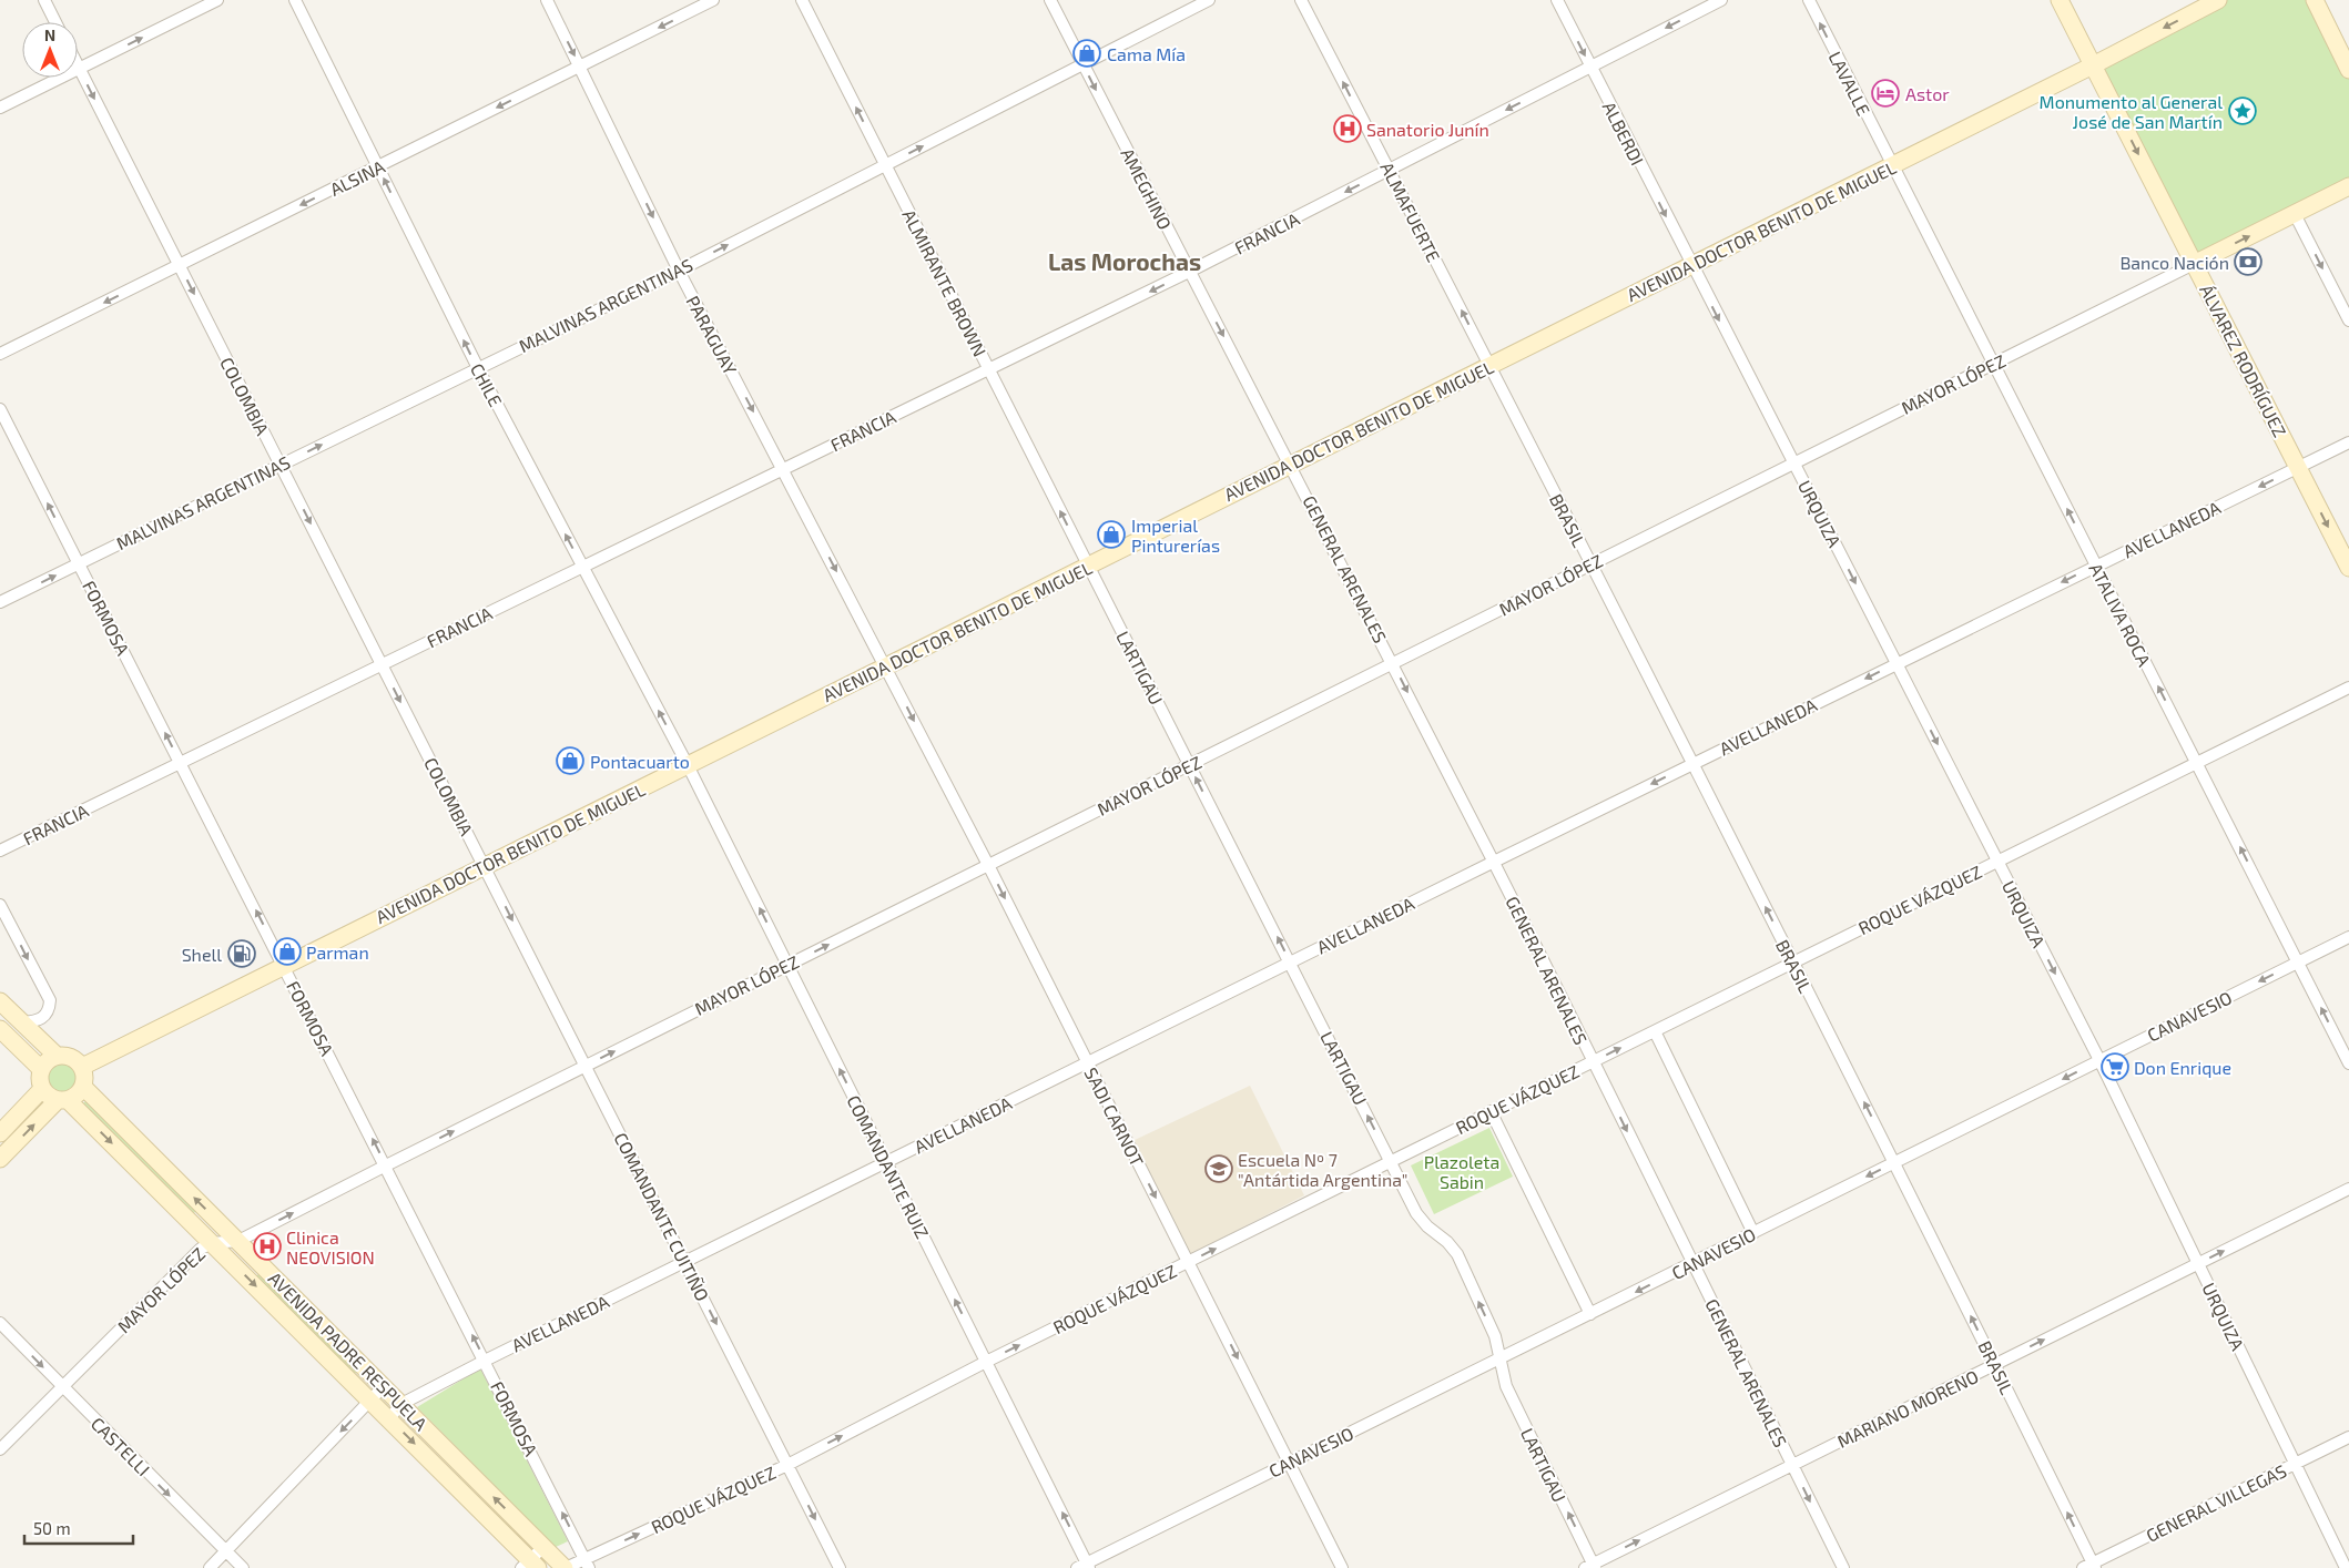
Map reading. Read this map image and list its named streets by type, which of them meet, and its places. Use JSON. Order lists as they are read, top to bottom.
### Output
{
  "streets": {
    "main road": [
      "AVENIDA DOCTOR BENITO DE MIGUEL",
      "ÁLVAREZ RODRÍGUEZ",
      "MAYOR LÓPEZ",
      "AVENIDA PADRE RESPUELA"
    ],
    "street": [
      "LAVALLE",
      "ALBERDI",
      "ALSINA",
      "AMEGHINO",
      "ALMAFUERTE",
      "FRANCIA",
      "ALMIRANTE BROWN",
      "MALVINAS ARGENTINAS",
      "PARAGUAY",
      "CHILE",
      "COLOMBIA",
      "URQUIZA",
      "BRASIL",
      "AVELLANEDA",
      "GENERAL ARENALES",
      "ATALIVA ROCA",
      "FORMOSA",
      "LARTIGAU",
      "ROQUE VÁZQUEZ",
      "CANAVESIO",
      "SADI CARNOT",
      "COMANDANTE RUIZ",
      "COMANDANTE CUITIÑO",
      "MARIANO MORENO",
      "CASTELLI",
      "GENERAL VILLEGAS"
    ]
  },
  "crossings": [
    ["LAVALLE", "AVENIDA DOCTOR BENITO DE MIGUEL"],
    ["LAVALLE", "ATALIVA ROCA"],
    ["ALBERDI", "AVENIDA DOCTOR BENITO DE MIGUEL"],
    ["ALBERDI", "FRANCIA"],
    ["ALBERDI", "URQUIZA"],
    ["ALSINA", "PARAGUAY"],
    ["ALSINA", "CHILE"],
    ["ALSINA", "COLOMBIA"],
    ["AMEGHINO", "AVENIDA DOCTOR BENITO DE MIGUEL"],
    ["AMEGHINO", "FRANCIA"],
    ["AMEGHINO", "MALVINAS ARGENTINAS"],
    ["AMEGHINO", "GENERAL ARENALES"],
    ["ALMAFUERTE", "AVENIDA DOCTOR BENITO DE MIGUEL"],
    ["ALMAFUERTE", "FRANCIA"],
    ["ALMAFUERTE", "BRASIL"],
    ["AVENIDA DOCTOR BENITO DE MIGUEL", "ALMIRANTE BROWN"],
    ["AVENIDA DOCTOR BENITO DE MIGUEL", "PARAGUAY"],
    ["AVENIDA DOCTOR BENITO DE MIGUEL", "ÁLVAREZ RODRÍGUEZ"],
    ["AVENIDA DOCTOR BENITO DE MIGUEL", "CHILE"],
    ["AVENIDA DOCTOR BENITO DE MIGUEL", "COLOMBIA"],
    ["AVENIDA DOCTOR BENITO DE MIGUEL", "URQUIZA"],
    ["AVENIDA DOCTOR BENITO DE MIGUEL", "BRASIL"],
    ["AVENIDA DOCTOR BENITO DE MIGUEL", "GENERAL ARENALES"],
    ["AVENIDA DOCTOR BENITO DE MIGUEL", "ATALIVA ROCA"],
    ["AVENIDA DOCTOR BENITO DE MIGUEL", "FORMOSA"],
    ["AVENIDA DOCTOR BENITO DE MIGUEL", "LARTIGAU"],
    ["AVENIDA DOCTOR BENITO DE MIGUEL", "SADI CARNOT"],
    ["AVENIDA DOCTOR BENITO DE MIGUEL", "COMANDANTE RUIZ"],
    ["AVENIDA DOCTOR BENITO DE MIGUEL", "COMANDANTE CUITIÑO"],
    ["AVENIDA DOCTOR BENITO DE MIGUEL", "AVENIDA PADRE RESPUELA"],
    ["FRANCIA", "ALMIRANTE BROWN"],
    ["FRANCIA", "PARAGUAY"],
    ["FRANCIA", "CHILE"],
    ["FRANCIA", "COLOMBIA"],
    ["FRANCIA", "FORMOSA"],
    ["ALMIRANTE BROWN", "MALVINAS ARGENTINAS"],
    ["ALMIRANTE BROWN", "LARTIGAU"],
    ["MALVINAS ARGENTINAS", "PARAGUAY"],
    ["MALVINAS ARGENTINAS", "CHILE"],
    ["MALVINAS ARGENTINAS", "COLOMBIA"],
    ["MALVINAS ARGENTINAS", "FORMOSA"],
    ["PARAGUAY", "SADI CARNOT"],
    ["ÁLVAREZ RODRÍGUEZ", "MAYOR LÓPEZ"],
    ["ÁLVAREZ RODRÍGUEZ", "AVELLANEDA"],
    ["MAYOR LÓPEZ", "URQUIZA"],
    ["MAYOR LÓPEZ", "BRASIL"],
    ["MAYOR LÓPEZ", "GENERAL ARENALES"],
    ["MAYOR LÓPEZ", "ATALIVA ROCA"],
    ["MAYOR LÓPEZ", "FORMOSA"],
    ["MAYOR LÓPEZ", "LARTIGAU"],
    ["MAYOR LÓPEZ", "SADI CARNOT"],
    ["MAYOR LÓPEZ", "COMANDANTE RUIZ"],
    ["MAYOR LÓPEZ", "COMANDANTE CUITIÑO"],
    ["MAYOR LÓPEZ", "AVENIDA PADRE RESPUELA"],
    ["MAYOR LÓPEZ", "CASTELLI"],
    ["CHILE", "COMANDANTE RUIZ"],
    ["COLOMBIA", "COMANDANTE CUITIÑO"],
    ["URQUIZA", "AVELLANEDA"],
    ["URQUIZA", "ROQUE VÁZQUEZ"],
    ["URQUIZA", "CANAVESIO"],
    ["URQUIZA", "MARIANO MORENO"],
    ["URQUIZA", "GENERAL VILLEGAS"],
    ["BRASIL", "AVELLANEDA"],
    ["BRASIL", "ROQUE VÁZQUEZ"],
    ["BRASIL", "CANAVESIO"],
    ["BRASIL", "MARIANO MORENO"],
    ["BRASIL", "GENERAL VILLEGAS"],
    ["AVELLANEDA", "GENERAL ARENALES"],
    ["AVELLANEDA", "ATALIVA ROCA"],
    ["AVELLANEDA", "FORMOSA"],
    ["AVELLANEDA", "LARTIGAU"],
    ["AVELLANEDA", "SADI CARNOT"],
    ["AVELLANEDA", "COMANDANTE RUIZ"],
    ["AVELLANEDA", "COMANDANTE CUITIÑO"],
    ["AVELLANEDA", "AVENIDA PADRE RESPUELA"],
    ["GENERAL ARENALES", "ROQUE VÁZQUEZ"],
    ["GENERAL ARENALES", "CANAVESIO"],
    ["GENERAL ARENALES", "MARIANO MORENO"],
    ["ATALIVA ROCA", "ROQUE VÁZQUEZ"],
    ["ATALIVA ROCA", "CANAVESIO"],
    ["FORMOSA", "ROQUE VÁZQUEZ"],
    ["LARTIGAU", "ROQUE VÁZQUEZ"],
    ["LARTIGAU", "CANAVESIO"],
    ["LARTIGAU", "MARIANO MORENO"],
    ["ROQUE VÁZQUEZ", "SADI CARNOT"],
    ["ROQUE VÁZQUEZ", "COMANDANTE RUIZ"],
    ["ROQUE VÁZQUEZ", "COMANDANTE CUITIÑO"],
    ["ROQUE VÁZQUEZ", "AVENIDA PADRE RESPUELA"],
    ["CANAVESIO", "SADI CARNOT"],
    ["CANAVESIO", "COMANDANTE RUIZ"]
  ],
  "one_way": [
    "LAVALLE",
    "ALBERDI",
    "ALSINA",
    "AMEGHINO",
    "ALMAFUERTE",
    "FRANCIA",
    "ALMIRANTE BROWN",
    "MALVINAS ARGENTINAS",
    "PARAGUAY",
    "ÁLVAREZ RODRÍGUEZ",
    "MAYOR LÓPEZ",
    "CHILE",
    "COLOMBIA",
    "URQUIZA",
    "BRASIL",
    "AVELLANEDA",
    "ATALIVA ROCA",
    "FORMOSA",
    "LARTIGAU",
    "ROQUE VÁZQUEZ",
    "CANAVESIO",
    "SADI CARNOT",
    "COMANDANTE RUIZ",
    "COMANDANTE CUITIÑO",
    "MARIANO MORENO",
    "CASTELLI"
  ],
  "districts": ["Las Morochas"],
  "parks": ["Plazoleta Sabin"],
  "places": {
    "shop": [
      "Cama Mía",
      "Imperial Pinturerías",
      "Pontacuarto",
      "Parman"
    ],
    "hotel": ["Astor"],
    "place": ["Monumento al General José de San Martín"],
    "hospital": ["Sanatorio Junín", "Clinica NEOVISION"],
    "bank": ["Banco Nación"],
    "fuel station": ["Shell"],
    "supermarket": ["Don Enrique"],
    "school or university": ["Escuela Nº 7 \"Antártida Argentina\""]
  },
  "scale_bar": "50 m",
  "north": "top"
}
